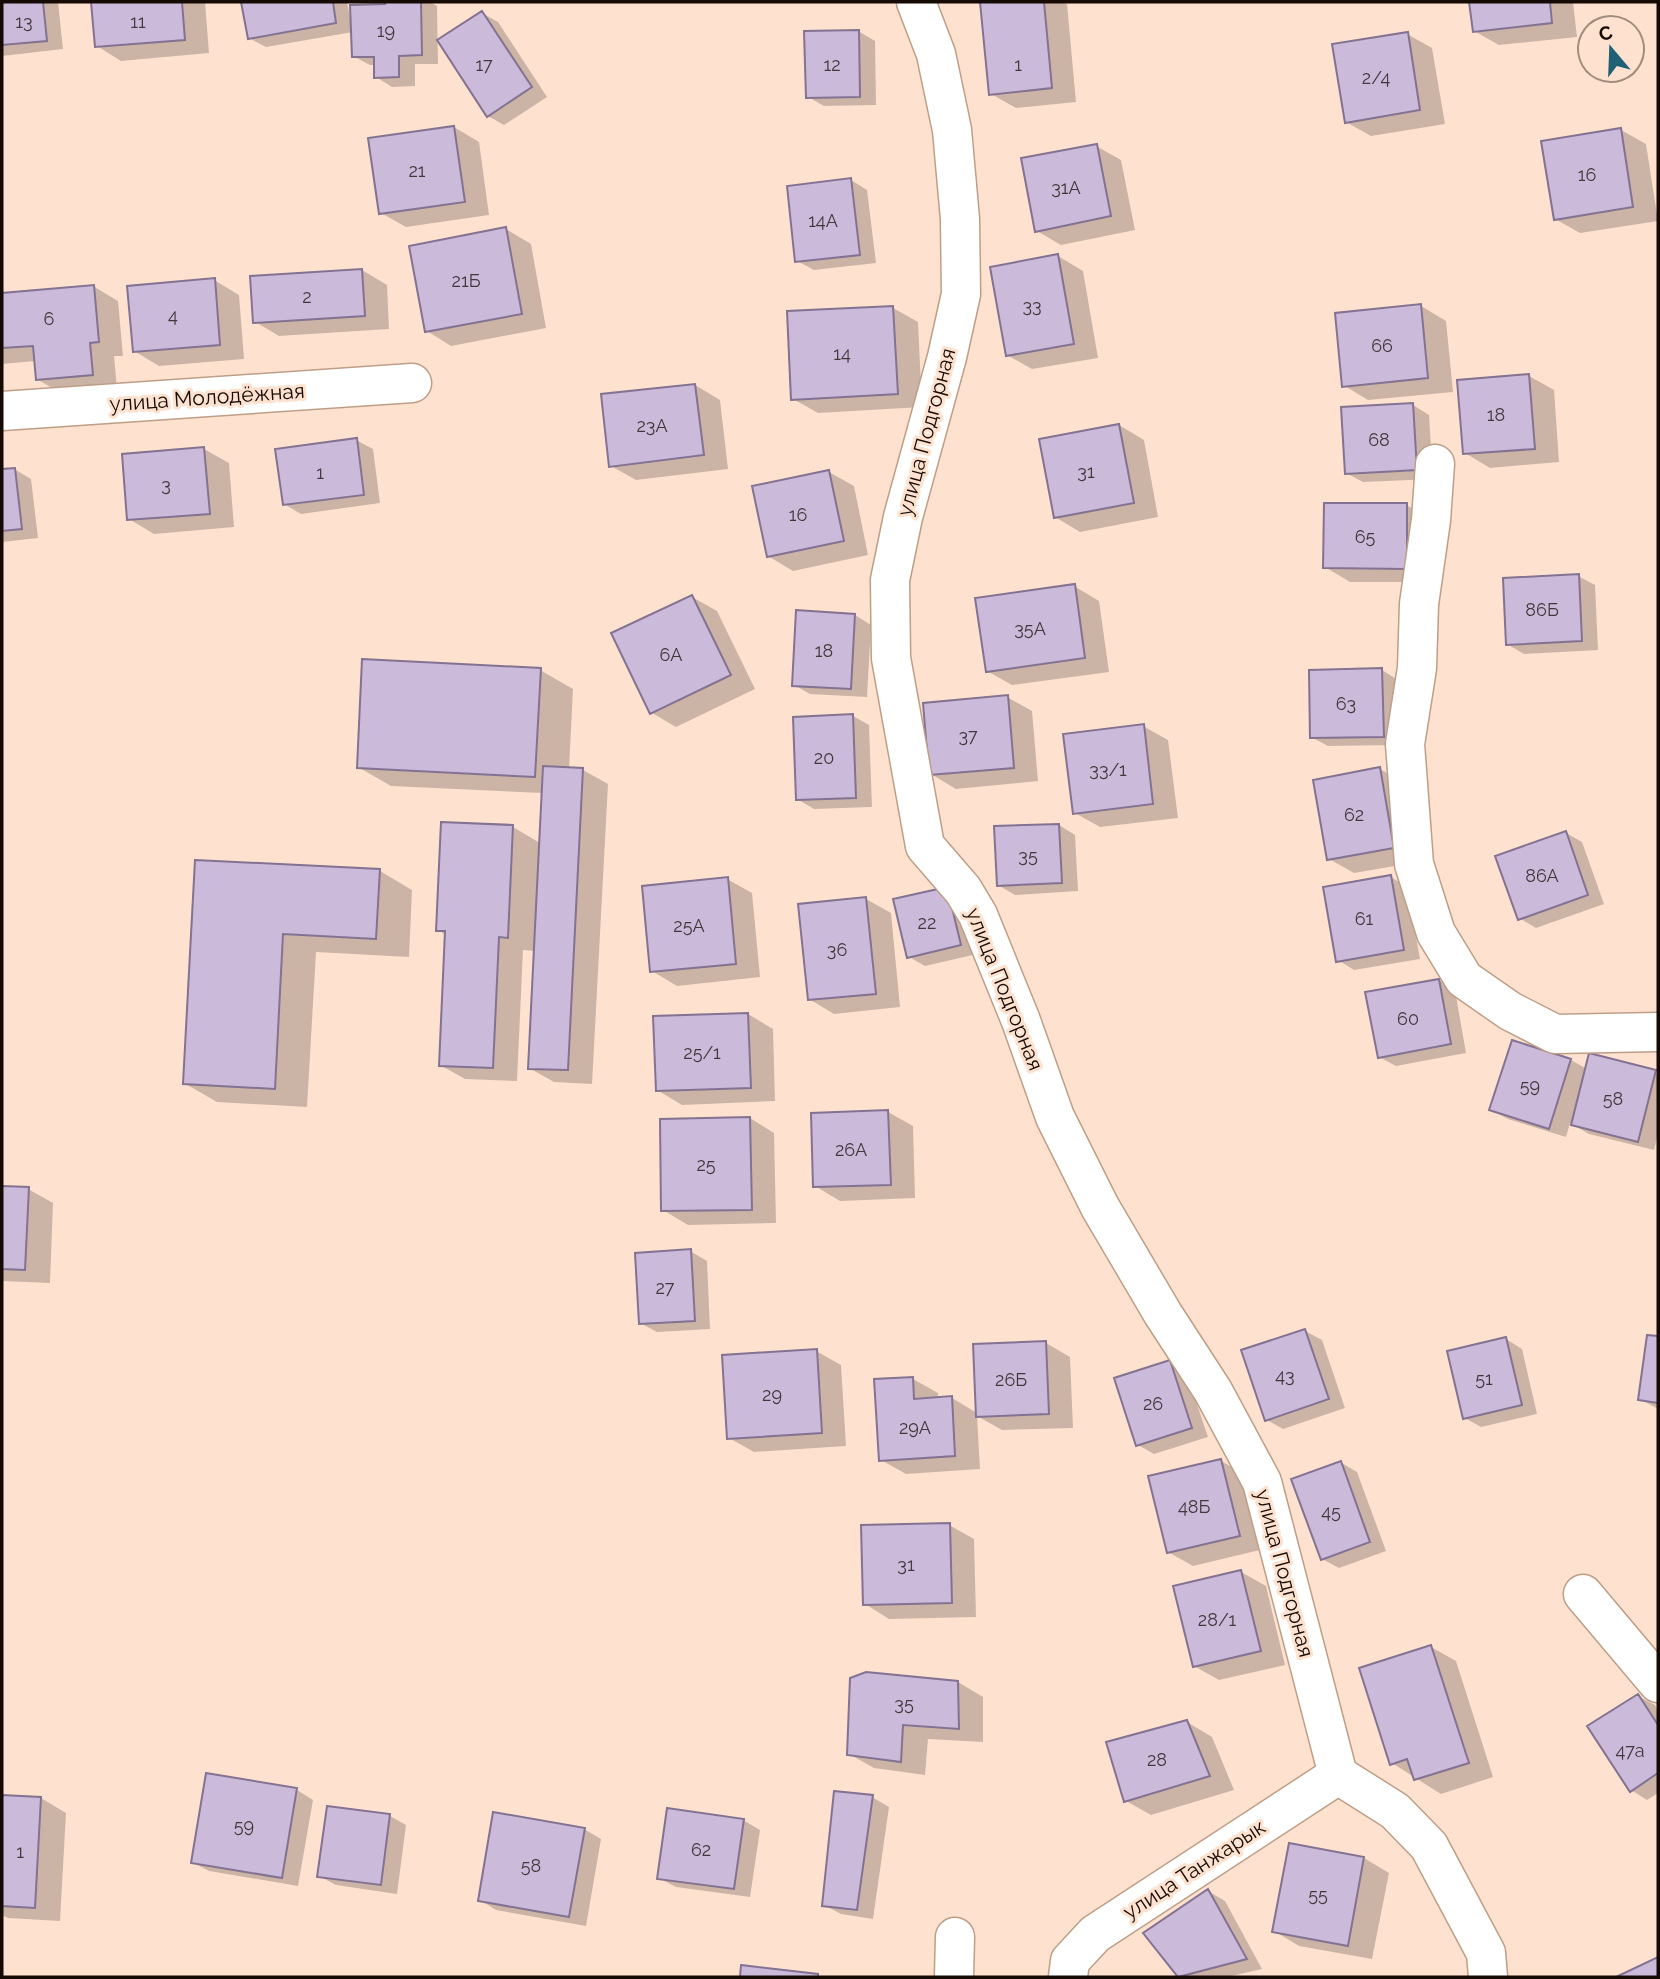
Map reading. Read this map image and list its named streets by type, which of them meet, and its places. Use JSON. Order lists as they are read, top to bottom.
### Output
{
  "streets": {
    "street": ["улица Молодёжная", "улица Подгорная", "улица Танжарык"]
  },
  "crossings": [
    ["улица Подгорная", "улица Танжарык"]
  ],
  "house_numbers": [
    "13",
    "11",
    "19",
    "17",
    "12",
    "1",
    "2/4",
    "21",
    "16",
    "31А",
    "14А",
    "21Б",
    "2",
    "33",
    "4",
    "6",
    "66",
    "14",
    "18",
    "23А",
    "68",
    "31",
    "1",
    "3",
    "16",
    "65",
    "86Б",
    "35А",
    "18",
    "6А",
    "63",
    "37",
    "20",
    "33/1",
    "62",
    "35",
    "86А",
    "61",
    "22",
    "25А",
    "36",
    "60",
    "25/1",
    "59",
    "58",
    "26А",
    "25",
    "27",
    "43",
    "51",
    "26Б",
    "29",
    "26",
    "29А",
    "48Б",
    "45",
    "31",
    "28/1",
    "35",
    "47а",
    "28",
    "59",
    "62",
    "1",
    "58",
    "55"
  ],
  "north": "top"
}
